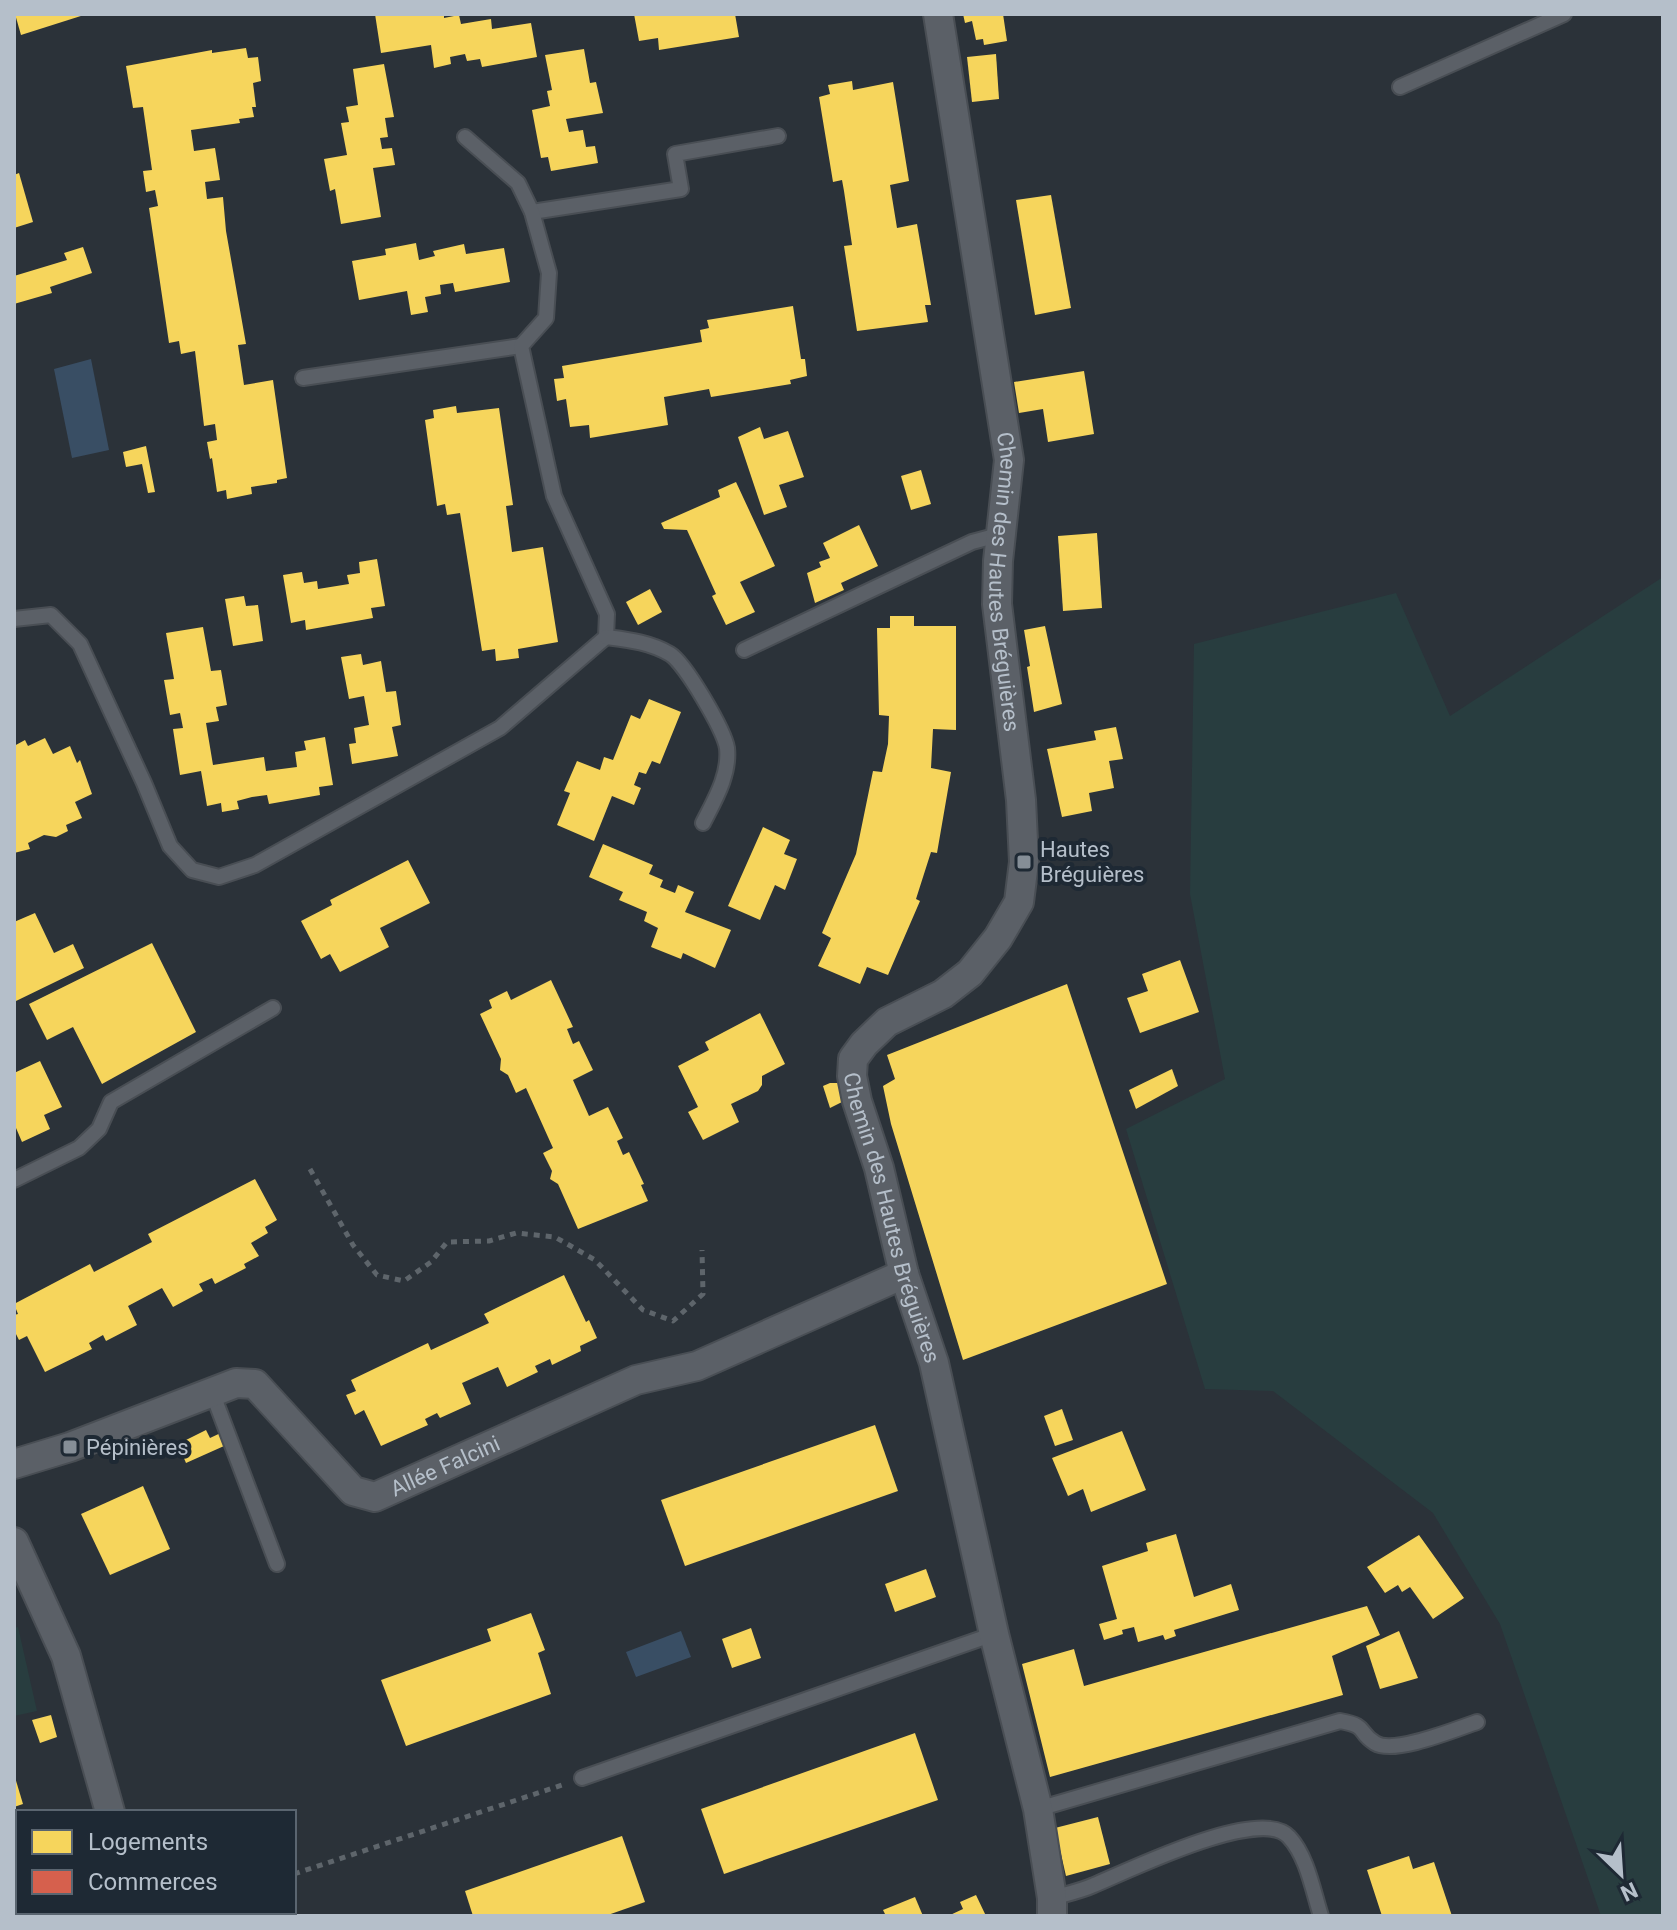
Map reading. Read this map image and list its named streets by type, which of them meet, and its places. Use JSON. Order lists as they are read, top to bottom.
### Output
{
  "streets": {
    "street": ["Chemin des Hautes Bréguières", "Allée Falcini"]
  },
  "crossings": [
    ["Chemin des Hautes Bréguières", "Allée Falcini"]
  ],
  "places": {
    "transit": ["Hautes Bréguières", "Pépinières"]
  },
  "legend": ["Logements", "Commerces"],
  "north": "bottom right"
}
